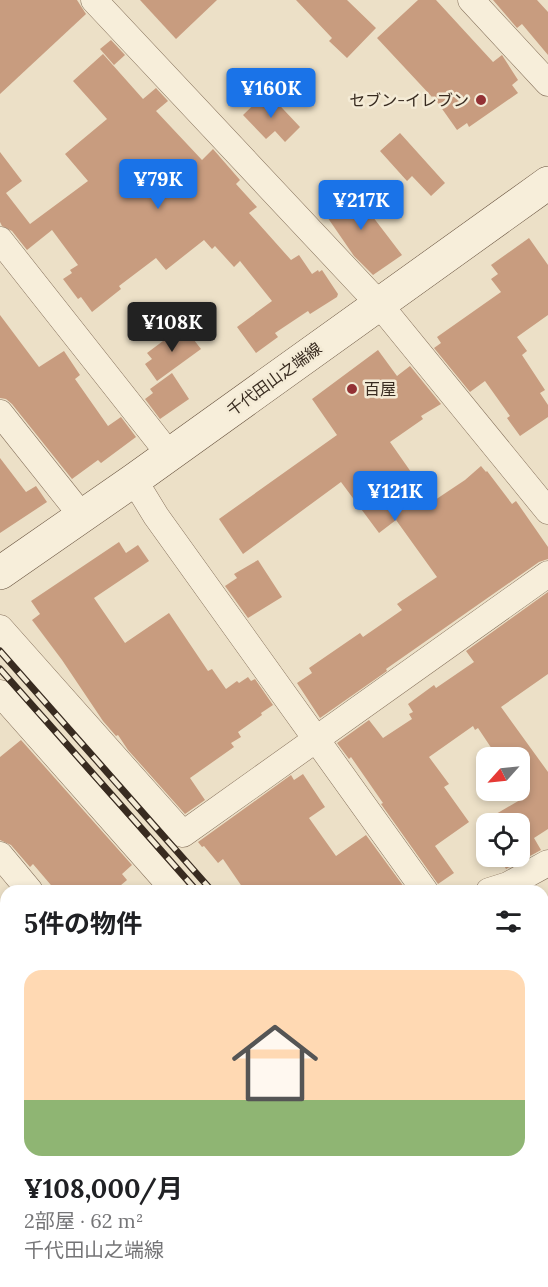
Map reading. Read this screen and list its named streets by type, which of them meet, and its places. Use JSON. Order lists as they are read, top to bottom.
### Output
{
  "streets": {
    "street": ["千代田山之端線"]
  },
  "places": ["セブン-イレブン", "百屋"],
  "north": "bottom left",
  "page": {
    "price": [
      "¥160K",
      "¥79K",
      "¥217K",
      "¥108K",
      "¥121K"
    ],
    "heading": "5件の物件",
    "list": [
      {
        "name": "¥108,000/月",
        "note": "2部屋 · 62 m² · 千代田山之端線"
      }
    ]
  }
}
